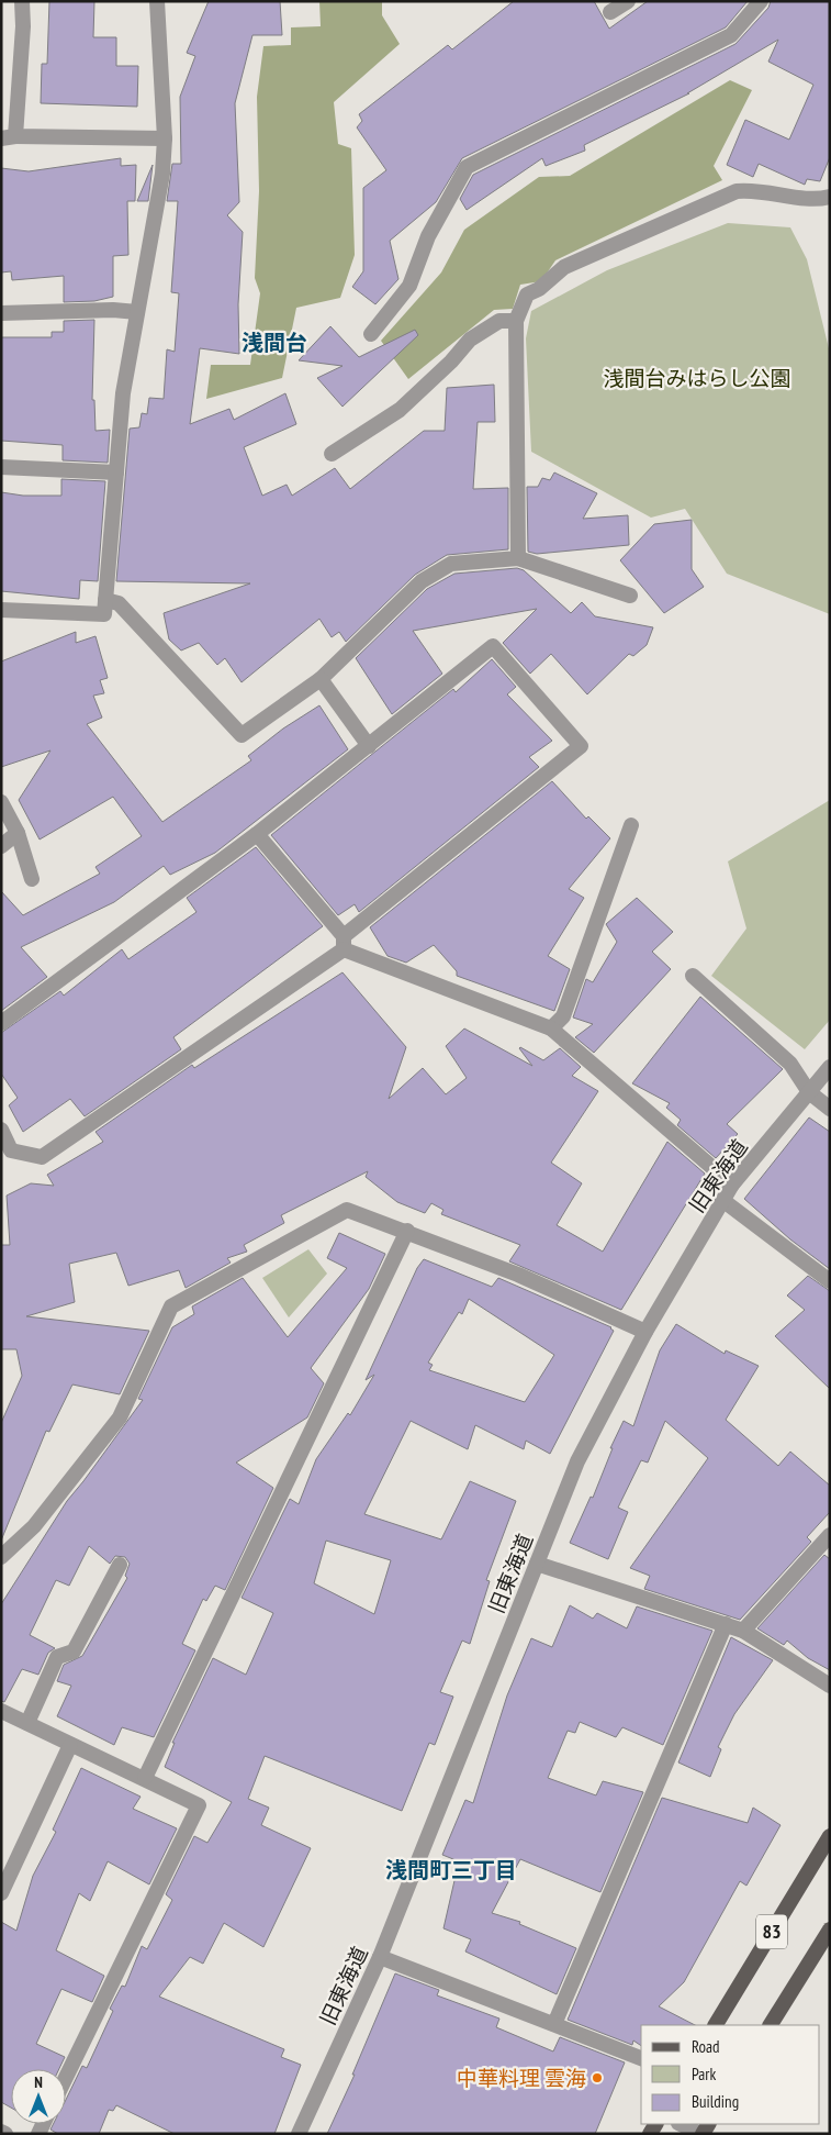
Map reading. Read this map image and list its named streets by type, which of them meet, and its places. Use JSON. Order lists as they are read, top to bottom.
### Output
{
  "streets": {
    "main road": ["83"],
    "street": ["旧東海道"]
  },
  "districts": ["浅間台", "浅間町三丁目"],
  "parks": ["浅間台みはらし公園"],
  "places": ["中華料理 雲海"],
  "legend": ["Road", "Park", "Building"],
  "north": "top"
}
